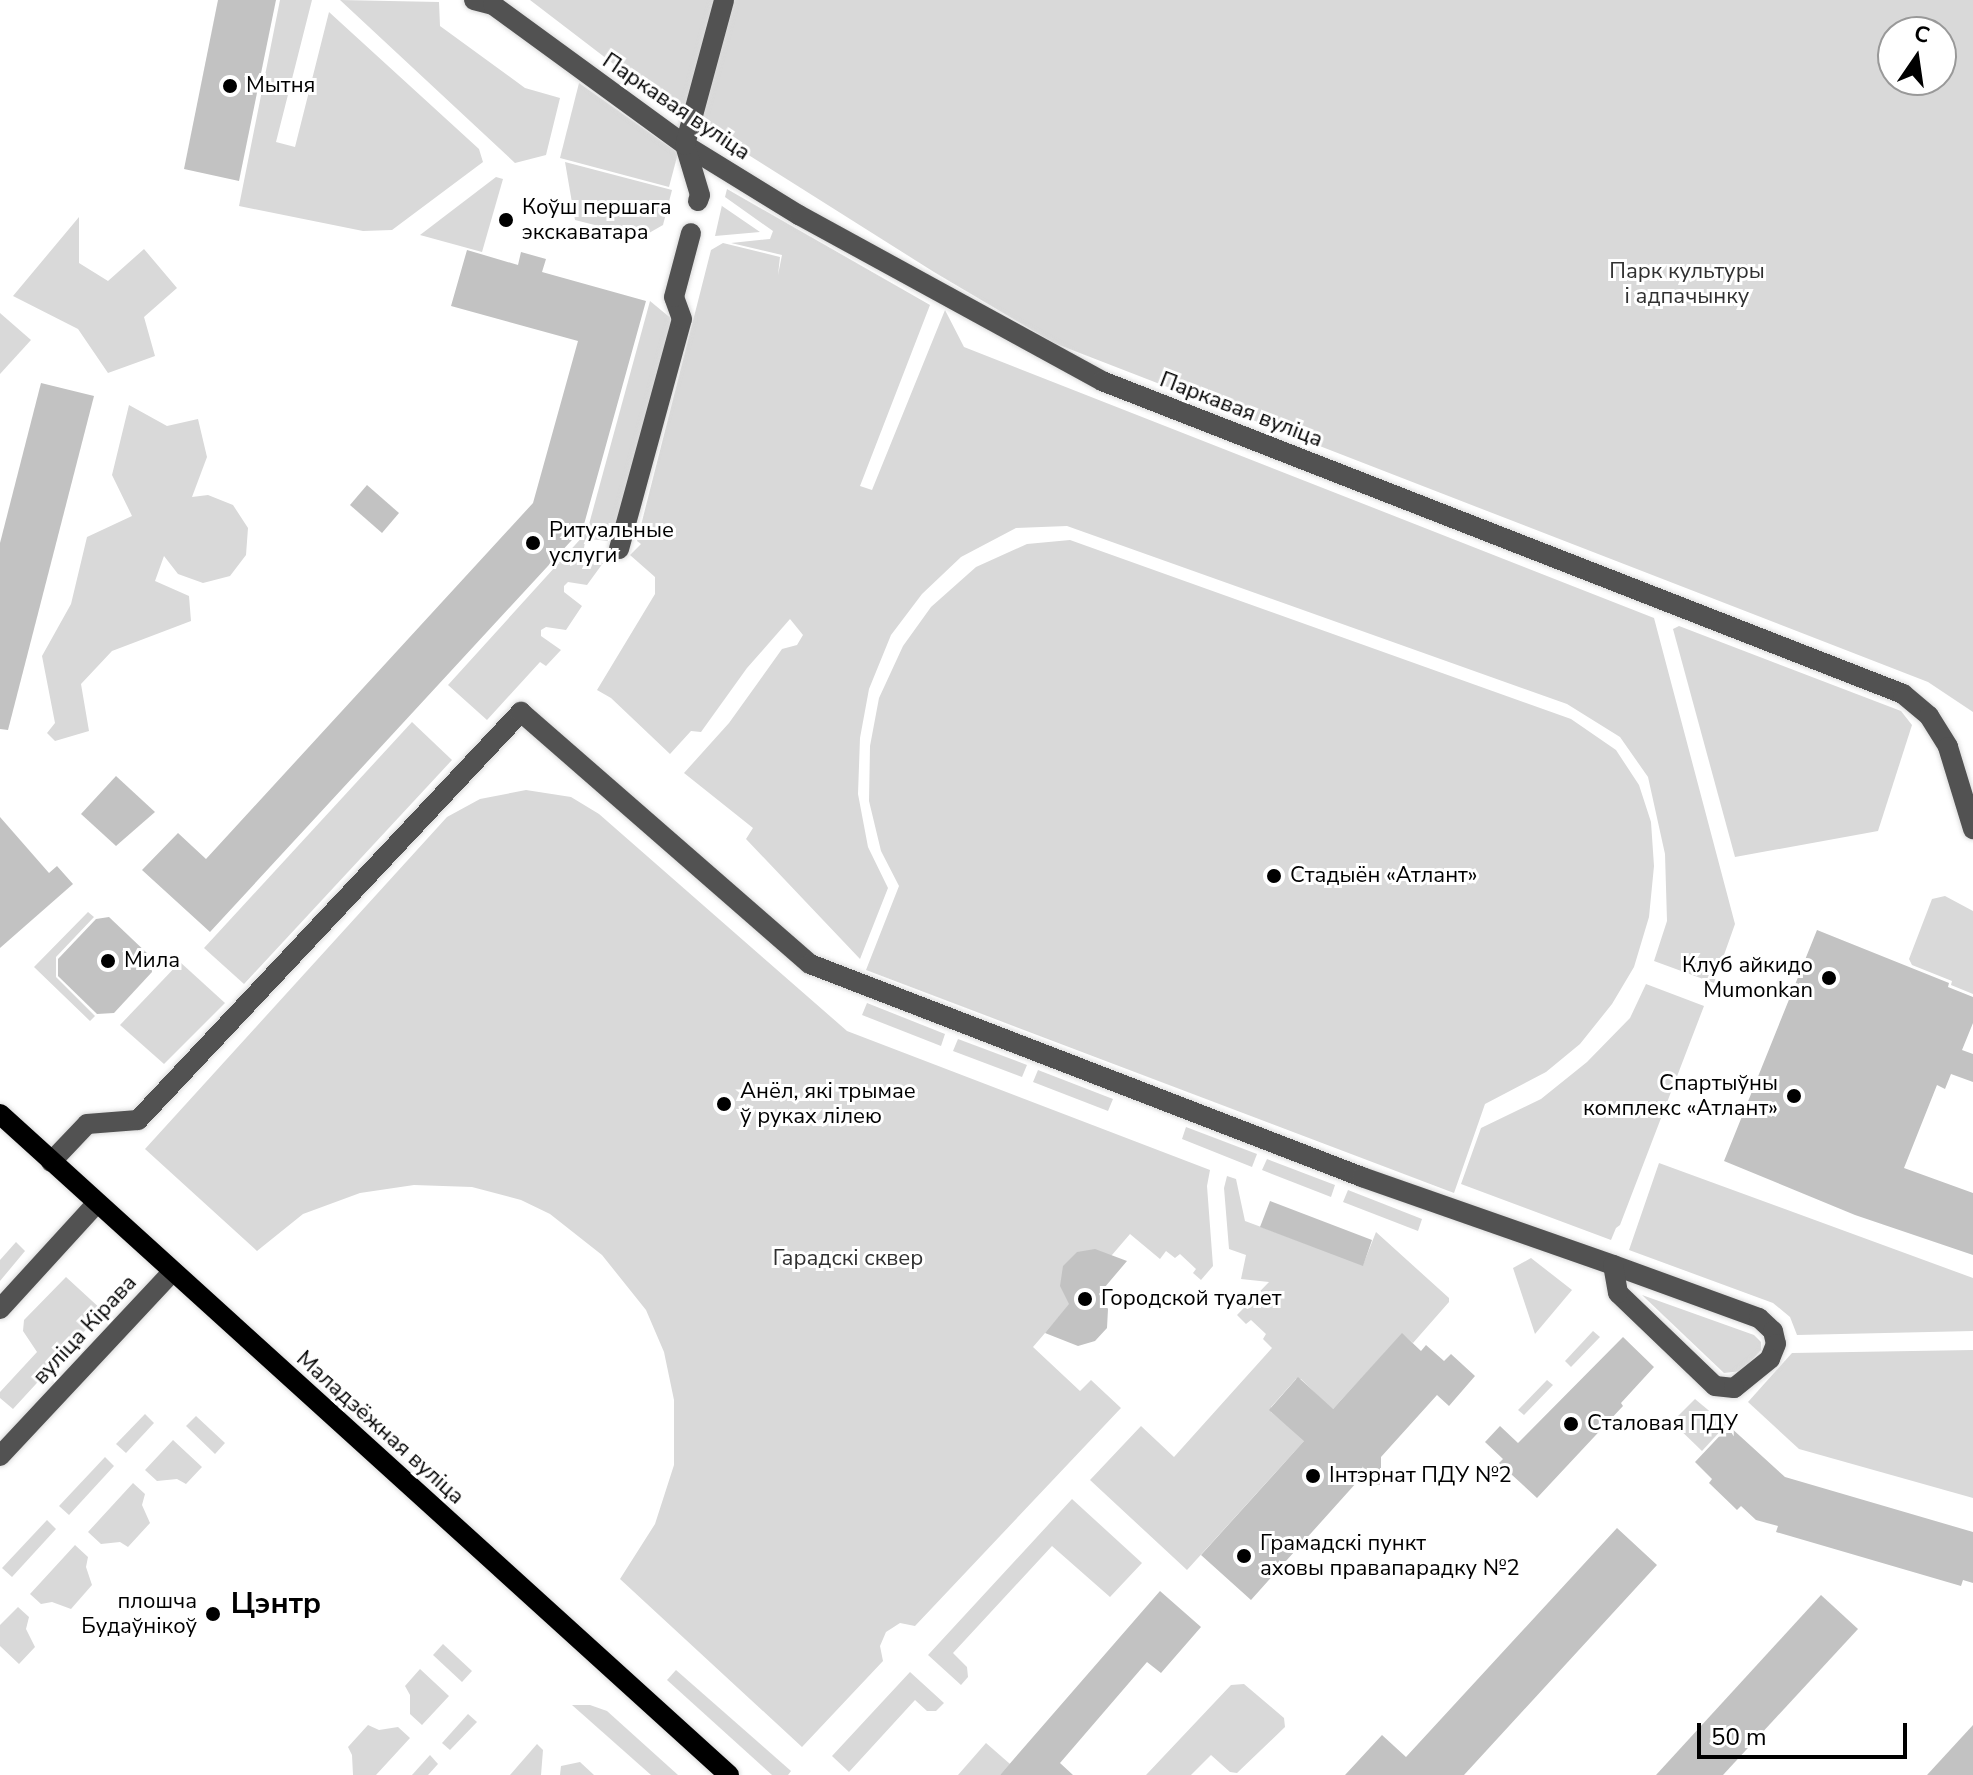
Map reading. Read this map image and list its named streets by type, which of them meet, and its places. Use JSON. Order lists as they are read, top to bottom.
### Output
{
  "streets": {
    "main road": ["Маладзёжная вуліца"],
    "street": ["Паркавая вуліца", "вуліца Кірава"]
  },
  "crossings": [
    ["вуліца Кірава", "Маладзёжная вуліца"]
  ],
  "districts": ["Цэнтр"],
  "parks": ["Парк культуры і адпачынку", "Гарадскі сквер"],
  "places": [
    "Мытня",
    "Коўш першага экскаватара",
    "Ритуальные услуги",
    "Стадыён «Атлант»",
    "Мила",
    "Клуб айкидо Mumonkan",
    "Спартыўны комплекс «Атлант»",
    "Анёл, які трымае ў руках лілею",
    "Городской туалет",
    "Сталовая ПДУ",
    "Інтэрнат ПДУ №2",
    "Грамадскі пункт аховы правапарадку №2",
    "плошча Будаўнікоў"
  ],
  "scale_bar": "50 m",
  "north": "top"
}
